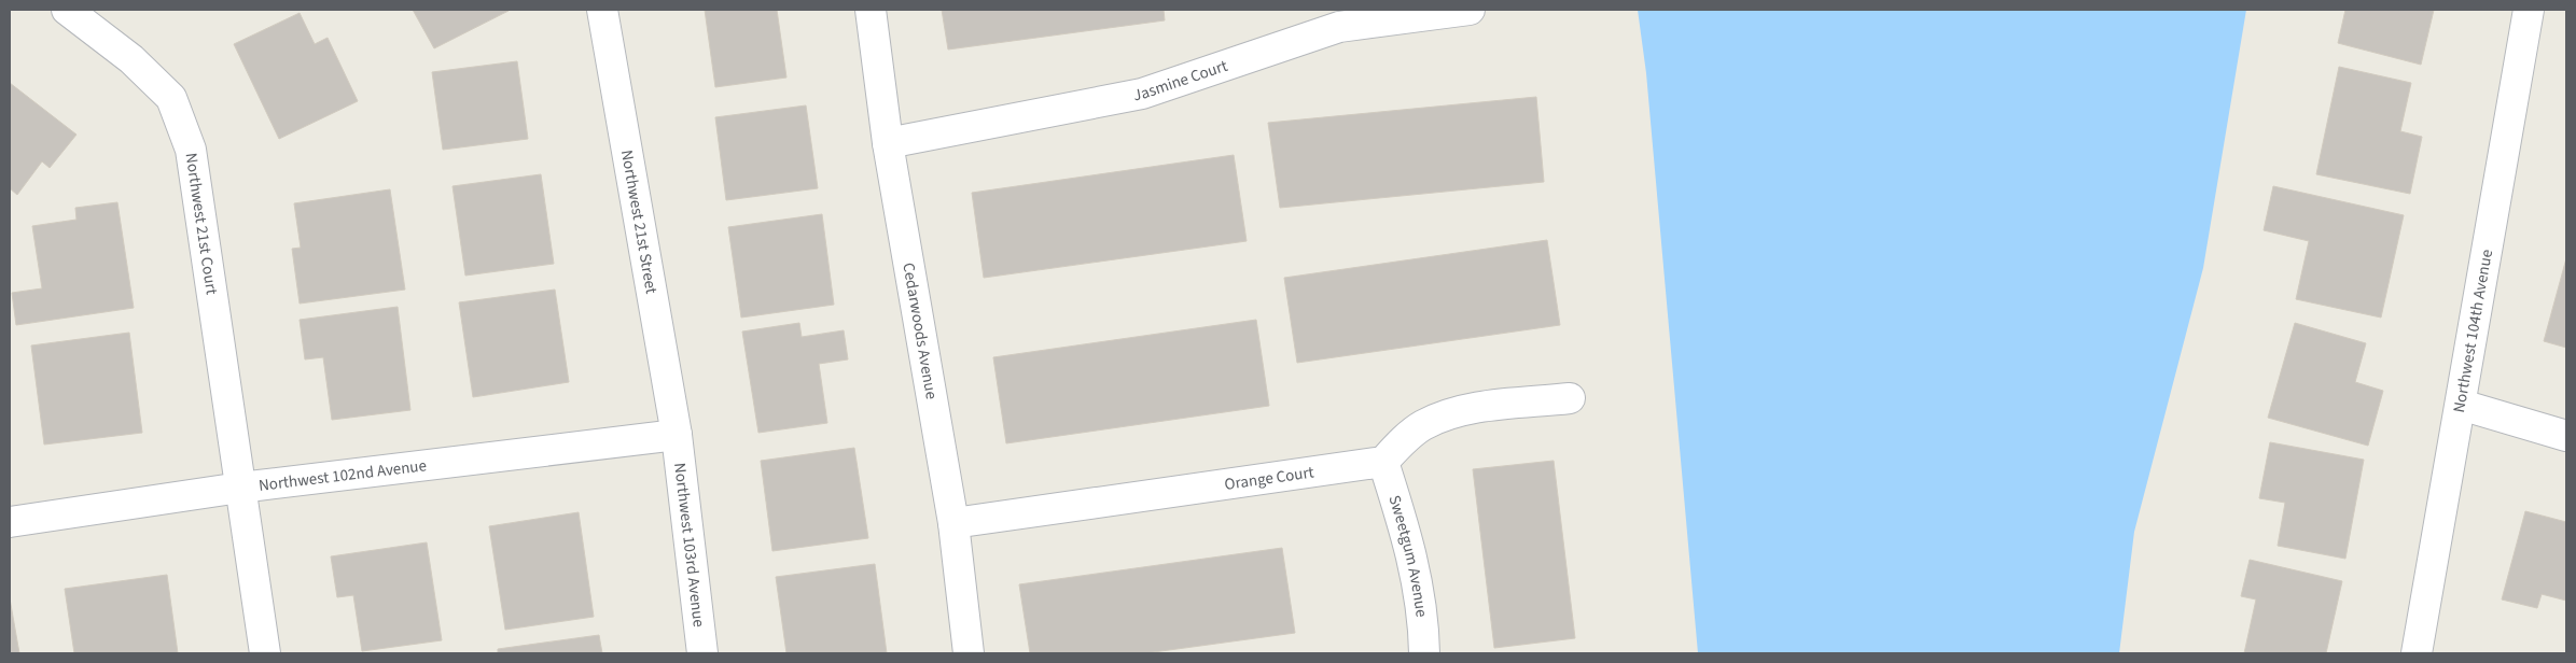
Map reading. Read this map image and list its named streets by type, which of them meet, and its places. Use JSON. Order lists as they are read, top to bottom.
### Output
{
  "streets": {
    "street": [
      "Jasmine Court",
      "Northwest 21st Street",
      "Northwest 21st Court",
      "Cedarwoods Avenue",
      "Northwest 104th Avenue",
      "Northwest 102nd Avenue",
      "Orange Court",
      "Northwest 103rd Avenue",
      "Sweetgum Avenue"
    ]
  },
  "crossings": [
    ["Jasmine Court", "Cedarwoods Avenue"],
    ["Northwest 21st Street", "Northwest 102nd Avenue"],
    ["Northwest 21st Street", "Northwest 103rd Avenue"],
    ["Northwest 21st Court", "Northwest 102nd Avenue"],
    ["Cedarwoods Avenue", "Orange Court"],
    ["Northwest 102nd Avenue", "Northwest 103rd Avenue"],
    ["Orange Court", "Sweetgum Avenue"]
  ]
}
